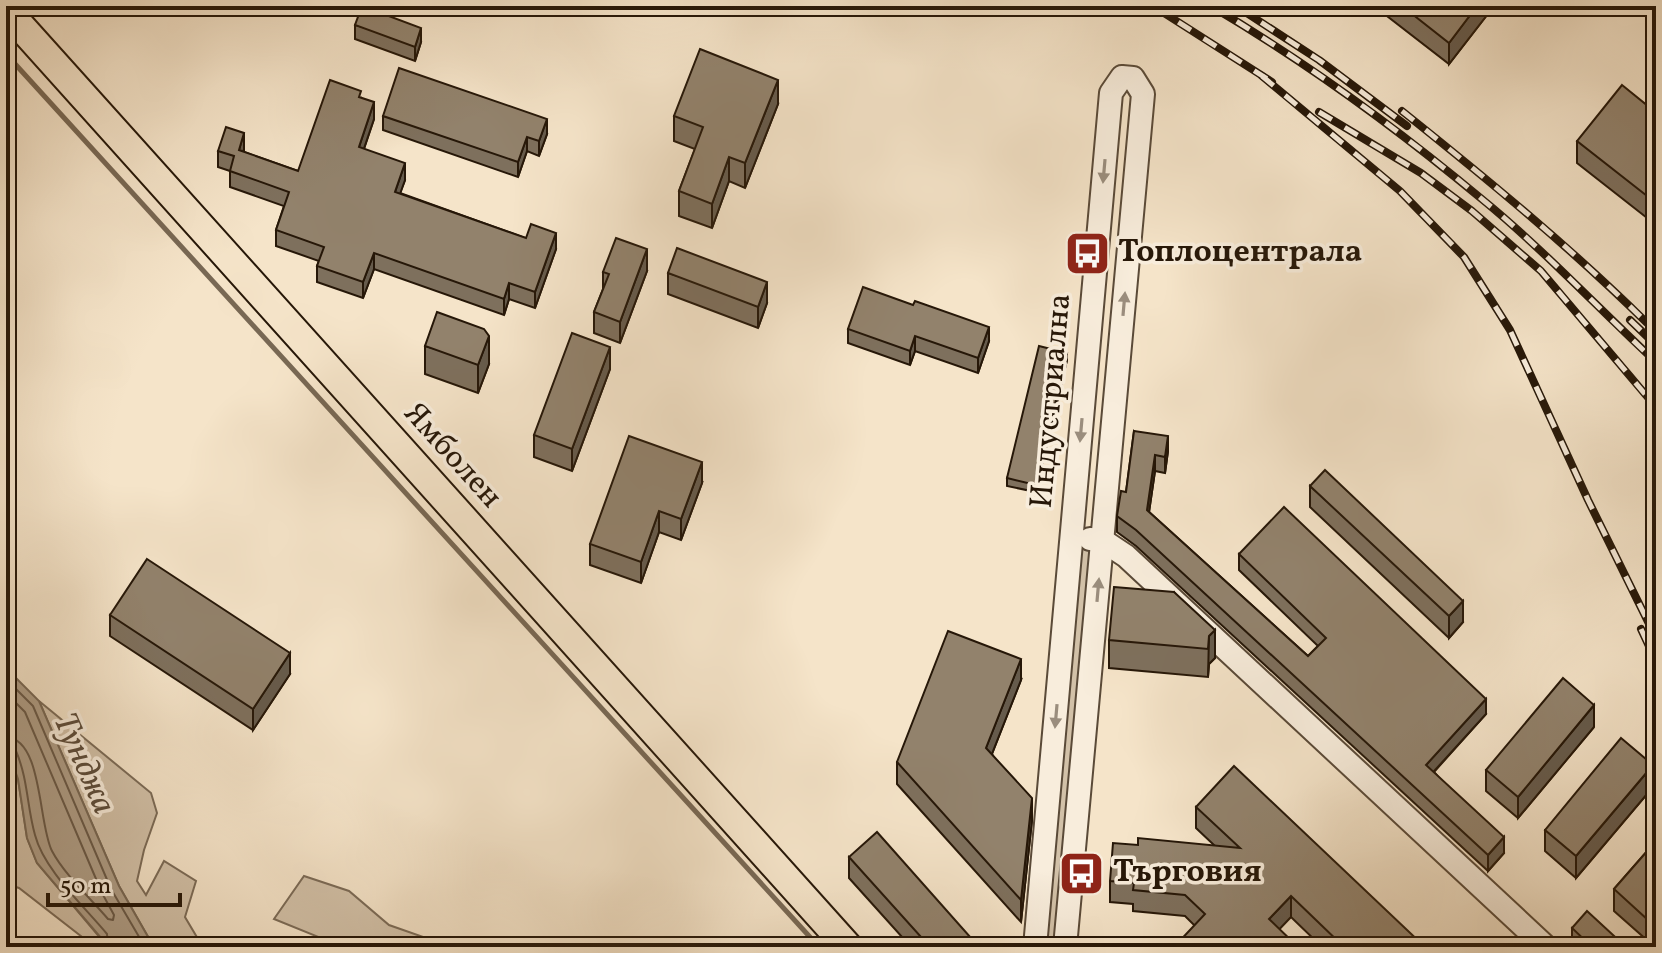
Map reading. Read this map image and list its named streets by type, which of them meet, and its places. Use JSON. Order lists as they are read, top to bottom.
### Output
{
  "streets": {
    "main road": ["Ямболен"],
    "street": ["Индустриална"]
  },
  "water": ["Тунджа"],
  "places": {
    "bus stop": ["Топлоцентрала", "Търговия"]
  },
  "scale_bar": "50 m"
}
